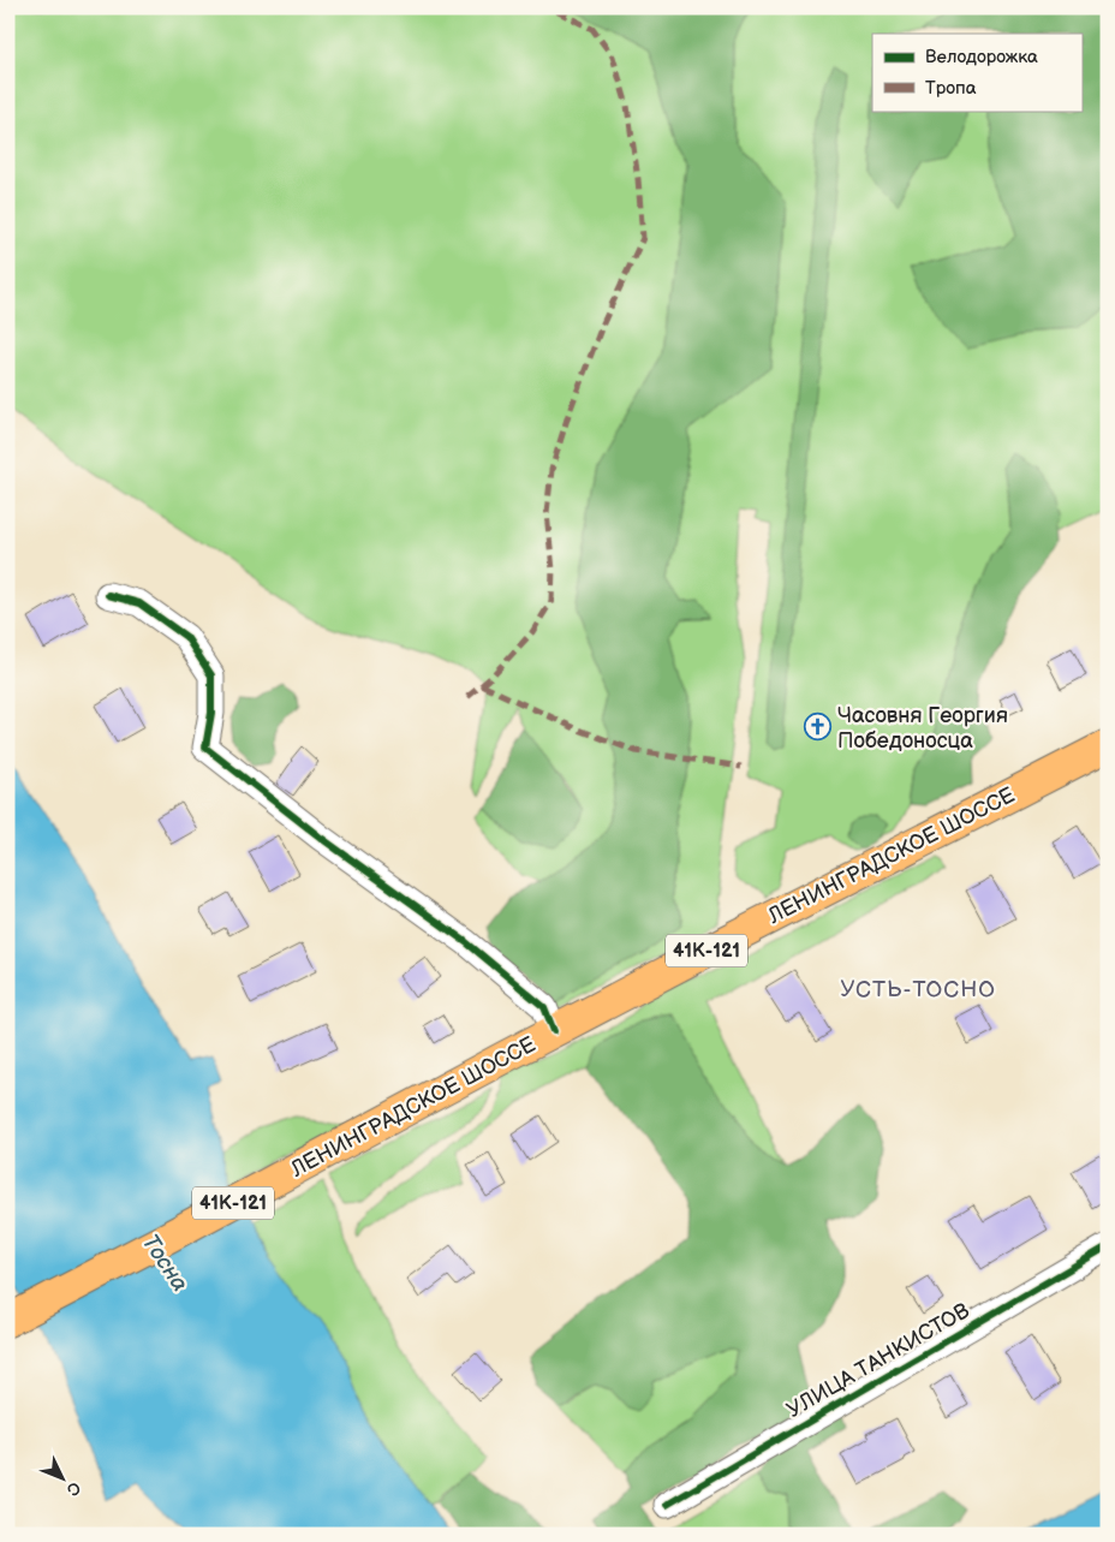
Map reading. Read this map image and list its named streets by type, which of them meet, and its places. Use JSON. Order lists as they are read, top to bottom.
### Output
{
  "streets": {
    "main road": ["ЛЕНИНГРАДСКОЕ ШОССЕ", "41К-121"],
    "street": ["УЛИЦА ТАНКИСТОВ"]
  },
  "districts": ["УСТЬ-ТОСНО"],
  "water": ["Тосна"],
  "places": {
    "church": ["Часовня Георгия Победоносца"]
  },
  "legend": ["Велодорожка", "Тропа"],
  "north": "bottom right"
}
